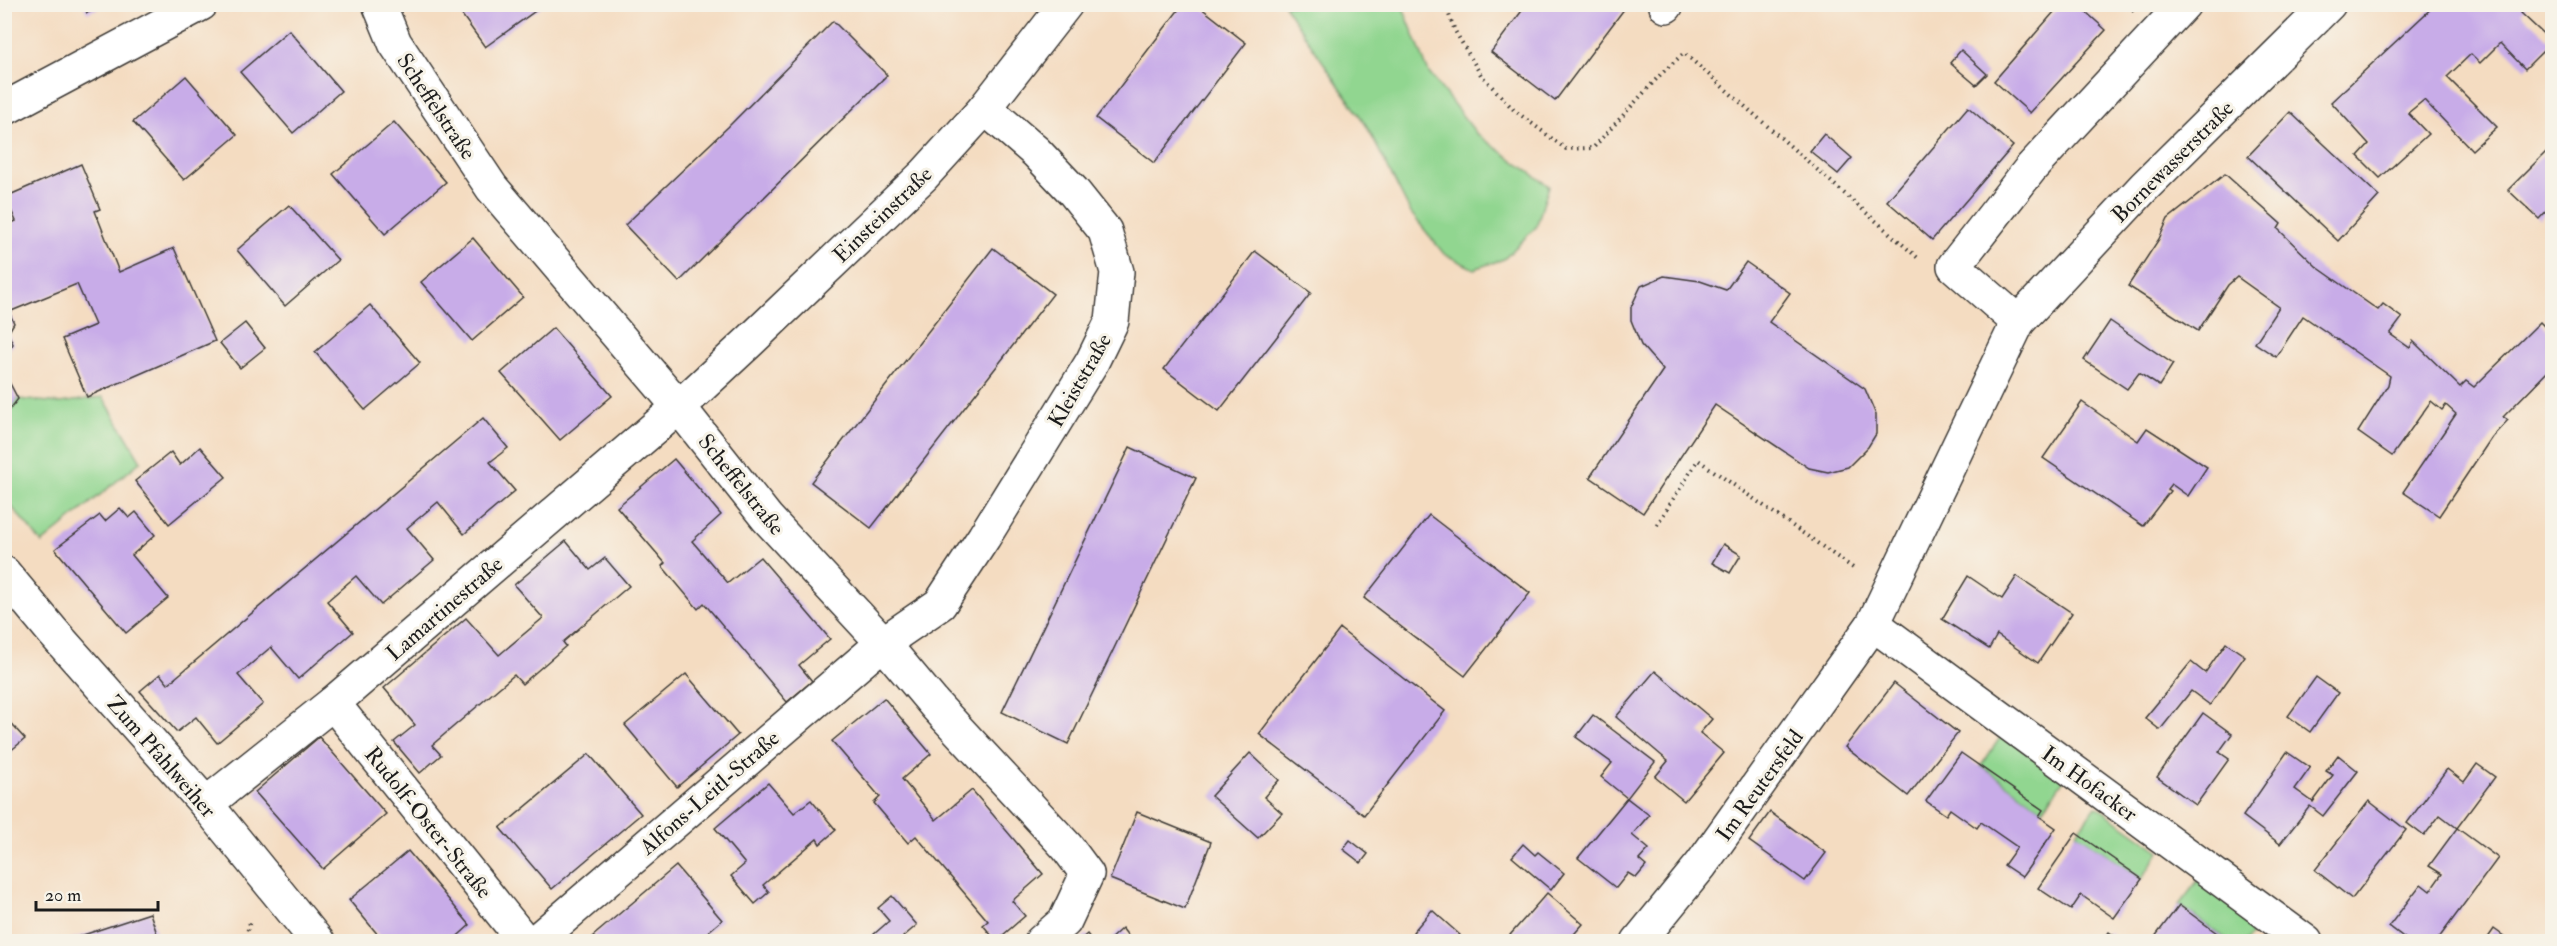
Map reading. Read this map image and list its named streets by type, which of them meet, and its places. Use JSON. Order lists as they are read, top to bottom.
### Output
{
  "streets": {
    "street": [
      "Scheffelstraße",
      "Bornewasserstraße",
      "Einsteinstraße",
      "Kleiststraße",
      "Lamartinestraße",
      "Zum Pfahlweiher",
      "Im Hofacker",
      "Im Reutersfeld",
      "Alfons-Leitl-Straße",
      "Rudolf-Oster-Straße"
    ]
  },
  "crossings": [
    ["Scheffelstraße", "Einsteinstraße"],
    ["Scheffelstraße", "Kleiststraße"],
    ["Scheffelstraße", "Lamartinestraße"],
    ["Scheffelstraße", "Alfons-Leitl-Straße"],
    ["Bornewasserstraße", "Im Hofacker"],
    ["Bornewasserstraße", "Im Reutersfeld"],
    ["Einsteinstraße", "Kleiststraße"],
    ["Einsteinstraße", "Lamartinestraße"],
    ["Kleiststraße", "Alfons-Leitl-Straße"],
    ["Lamartinestraße", "Zum Pfahlweiher"],
    ["Lamartinestraße", "Rudolf-Oster-Straße"],
    ["Im Hofacker", "Im Reutersfeld"]
  ],
  "scale_bar": "20 m"
}
